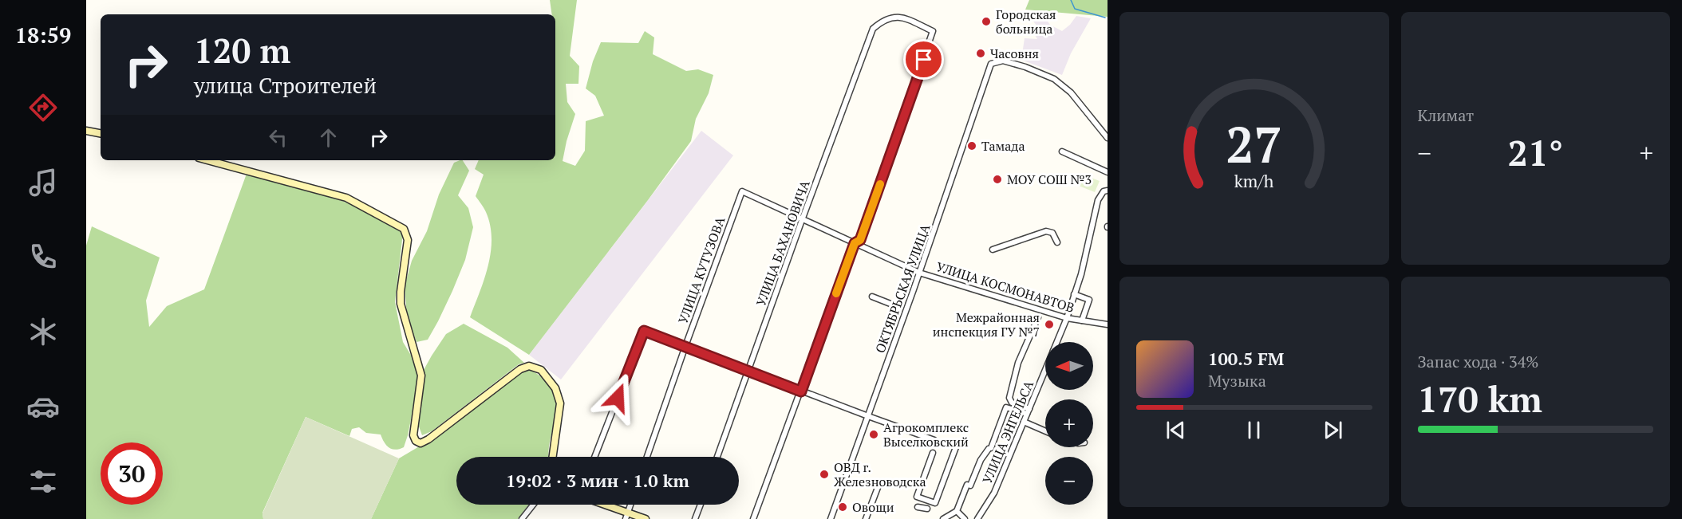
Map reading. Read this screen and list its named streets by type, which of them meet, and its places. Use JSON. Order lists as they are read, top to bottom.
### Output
{
  "streets": {
    "street": [
      "УЛИЦА БАХАНОВИЧА",
      "УЛИЦА КУТУЗОВА",
      "УЛИЦА КОСМОНАВТОВ",
      "ОКТЯБРЬСКАЯ УЛИЦА",
      "УЛИЦА ЭНГЕЛЬСА"
    ]
  },
  "crossings": [
    ["УЛИЦА БАХАНОВИЧА", "УЛИЦА КОСМОНАВТОВ"],
    ["УЛИЦА КУТУЗОВА", "УЛИЦА КОСМОНАВТОВ"],
    ["УЛИЦА КОСМОНАВТОВ", "ОКТЯБРЬСКАЯ УЛИЦА"],
    ["УЛИЦА КОСМОНАВТОВ", "УЛИЦА ЭНГЕЛЬСА"]
  ],
  "places": [
    "Городская больница",
    "Часовня",
    "Тамада",
    "МОУ СОШ №3",
    "Межрайонная инспекция ГУ №7",
    "Агрокомплекс Выселковский",
    "ОВД г. Железноводска",
    "Овощи"
  ],
  "north": "left",
  "page": {
    "tabs": "18:59",
    "tile": [
      "Климат",
      ["Запас хода · 34%", "170 km"]
    ],
    "turn": ["120 m", "улица Строителей"],
    "heat": ["−", "21°", "+"],
    "song": ["100.5 FM", "Музыка"],
    "map_buttons": ["+", "−"],
    "limit": "30",
    "trip": "19:02 · 3 мин · 1.0 km",
    "gauge": ["27", "km/h"]
  }
}
